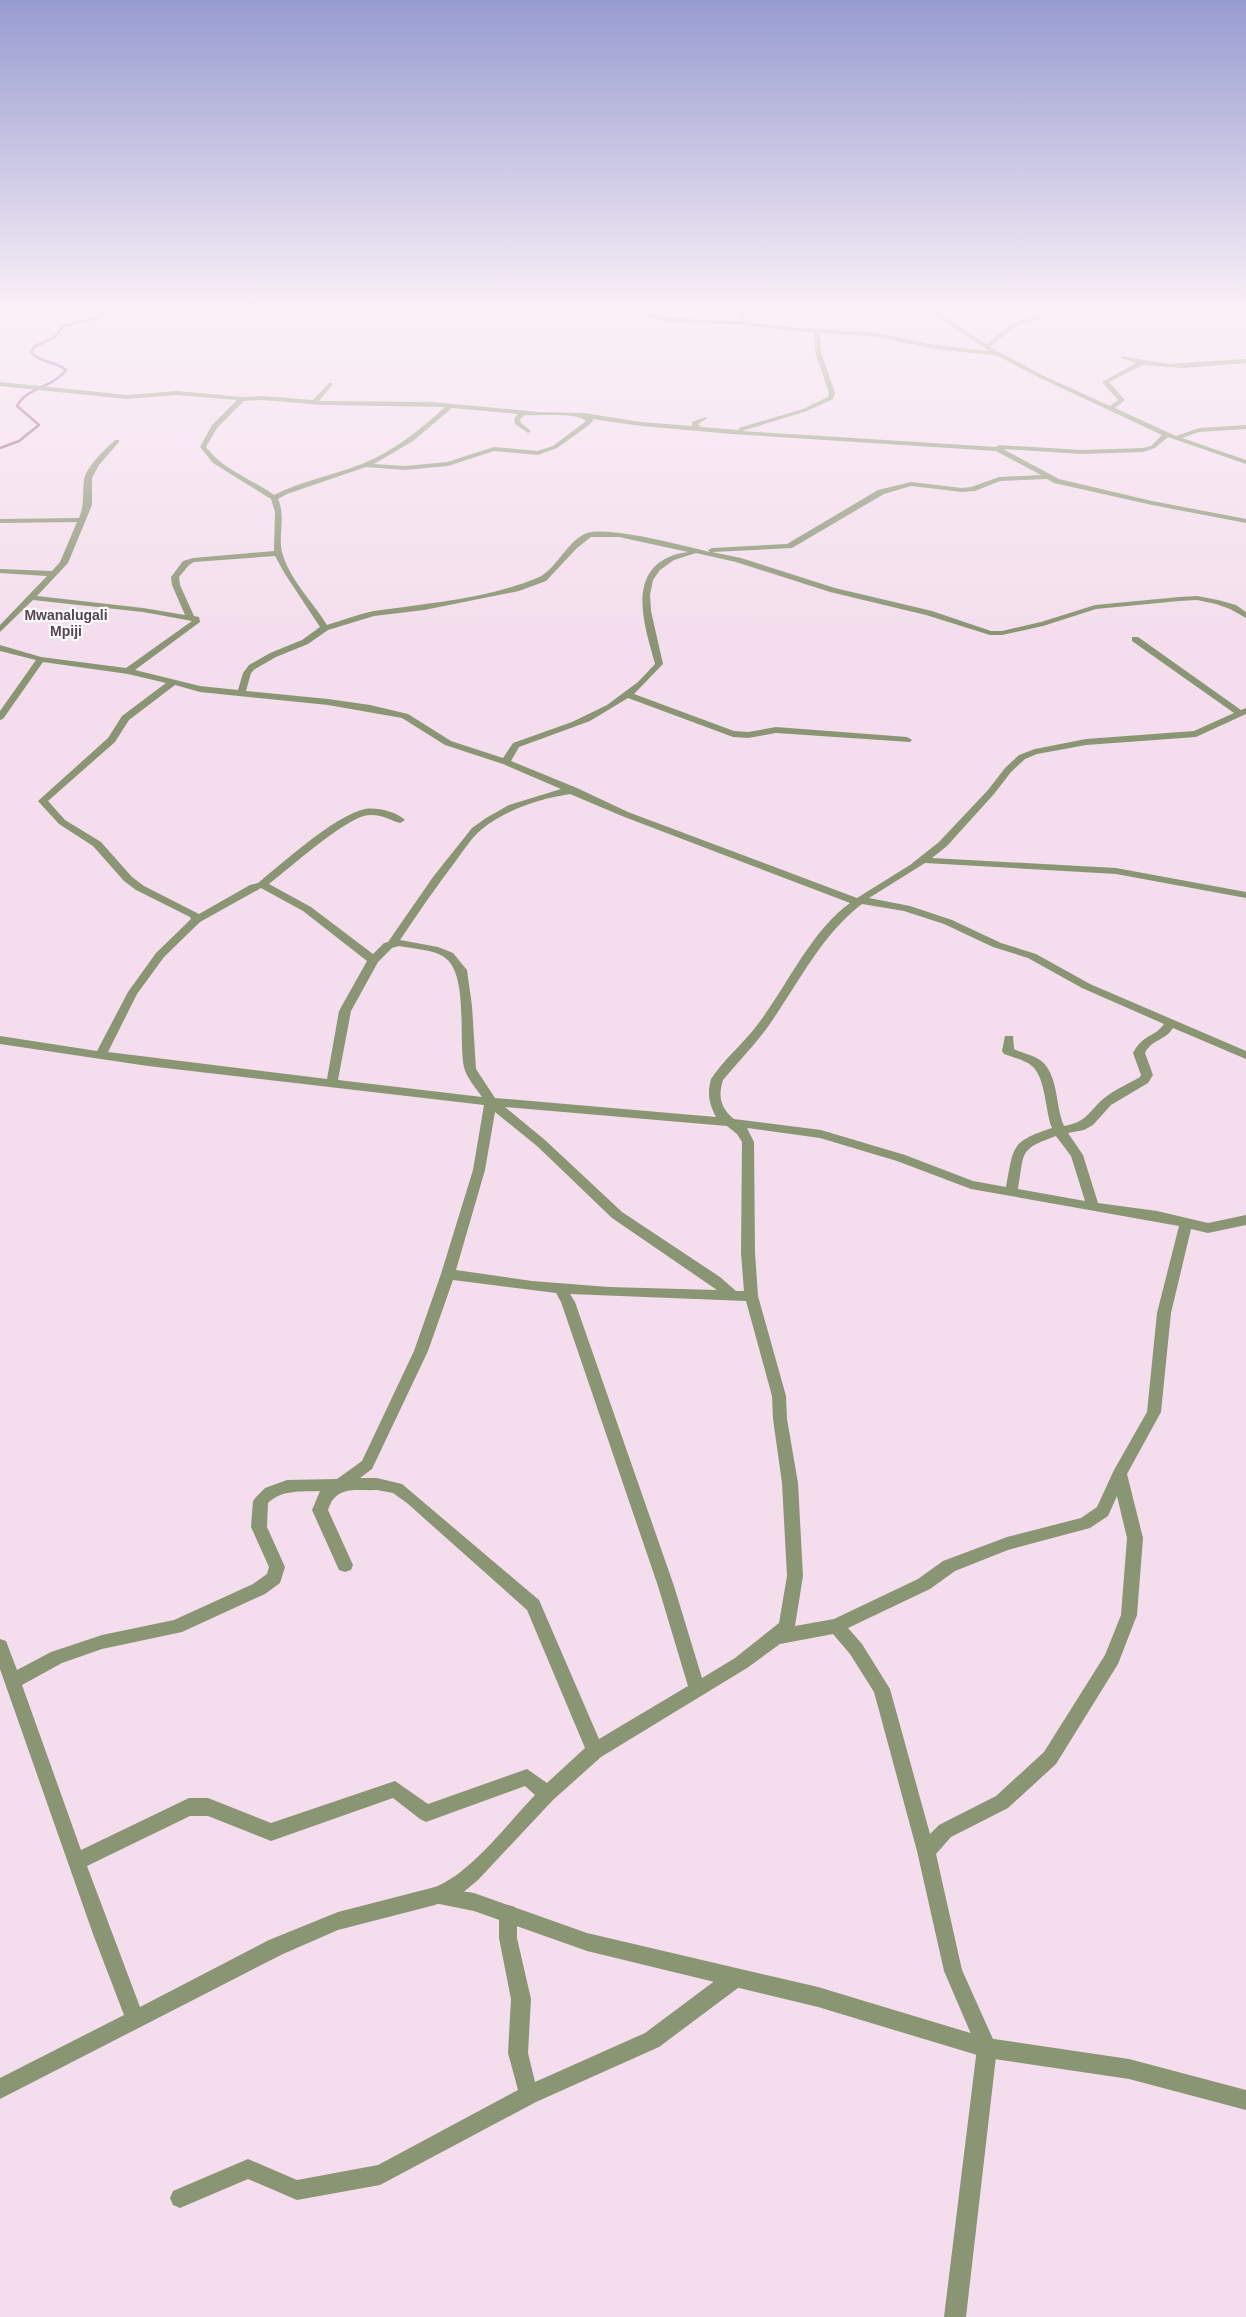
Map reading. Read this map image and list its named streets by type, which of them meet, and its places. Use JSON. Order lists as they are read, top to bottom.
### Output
{
  "districts": ["Mwanalugali Mpiji"]
}
